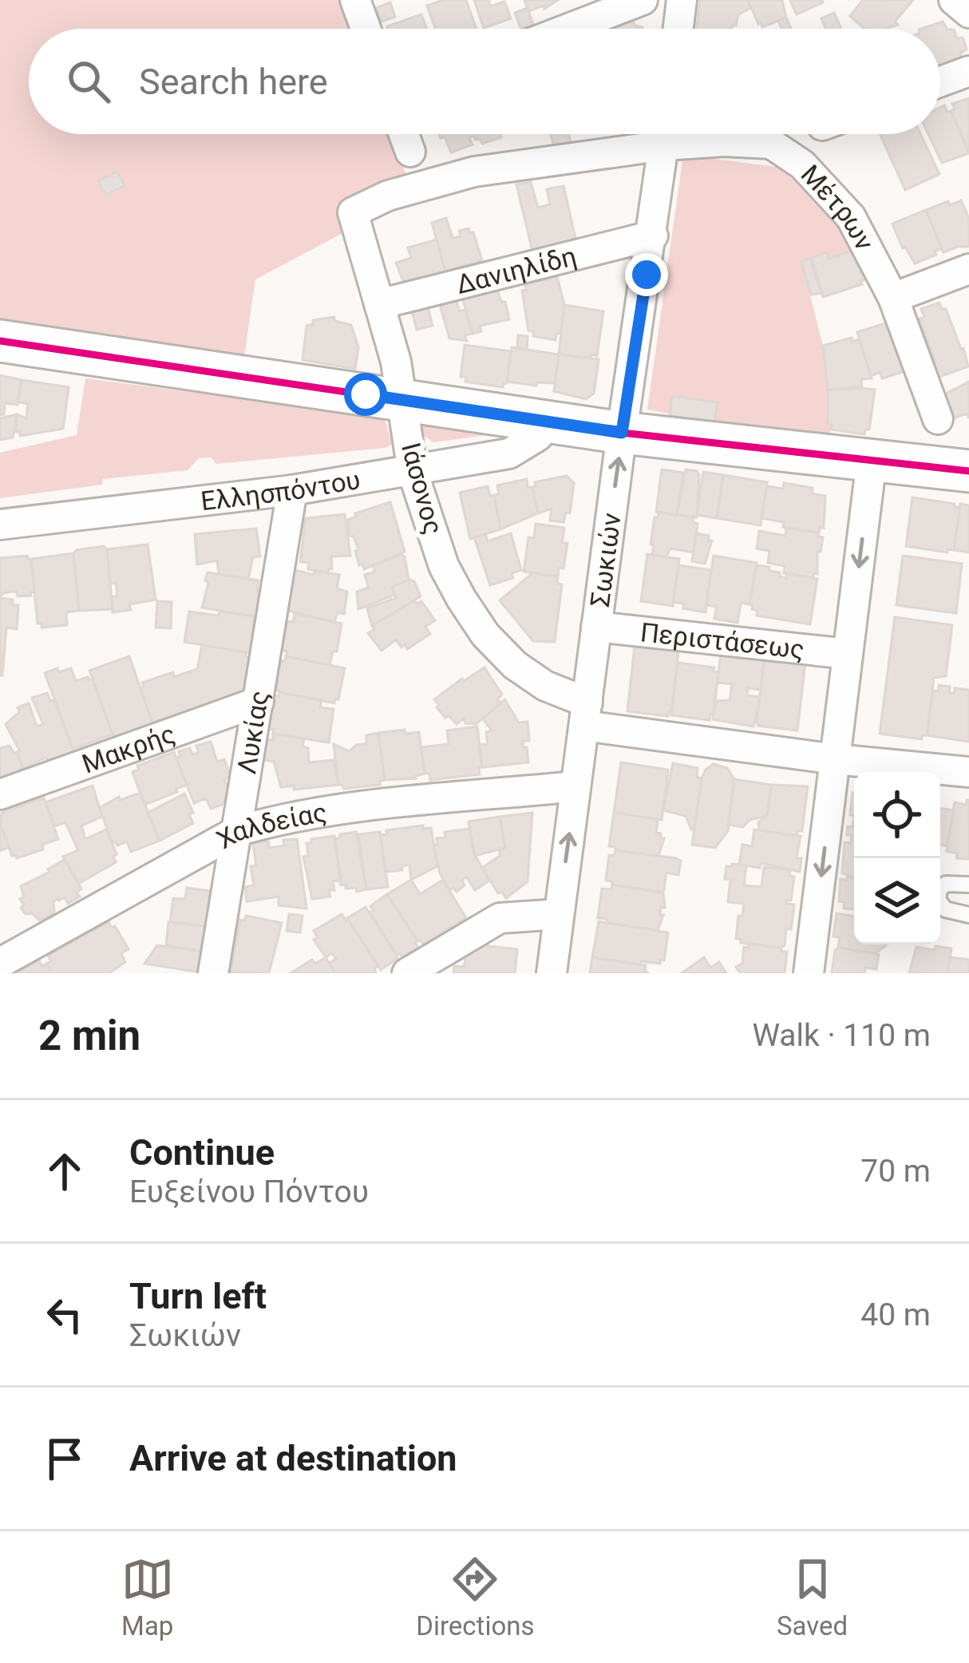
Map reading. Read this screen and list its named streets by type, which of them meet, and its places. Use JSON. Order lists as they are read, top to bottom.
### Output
{
  "streets": {
    "street": [
      "Μέτρων",
      "Δανιηλίδη",
      "Ιάσονος",
      "Ελλησπόντου",
      "Σωκιών",
      "Περιστάσεως",
      "Λυκίας",
      "Μακρής",
      "Χαλδείας"
    ]
  },
  "crossings": [
    ["Μέτρων", "Ιάσονος"],
    ["Δανιηλίδη", "Ιάσονος"],
    ["Δανιηλίδη", "Σωκιών"],
    ["Ιάσονος", "Ελλησπόντου"],
    ["Ιάσονος", "Σωκιών"],
    ["Ελλησπόντου", "Λυκίας"],
    ["Σωκιών", "Περιστάσεως"],
    ["Σωκιών", "Χαλδείας"],
    ["Λυκίας", "Μακρής"],
    ["Λυκίας", "Χαλδείας"]
  ],
  "page": {
    "search": "Search here",
    "heading": ["2 min", "Walk · 110 m"],
    "list": [
      ["Continue", "Ευξείνου Πόντου", "70 m"],
      ["Turn left", "Σωκιών", "40 m"],
      "Arrive at destination"
    ],
    "nav": ["Map", "Directions", "Saved"]
  }
}
